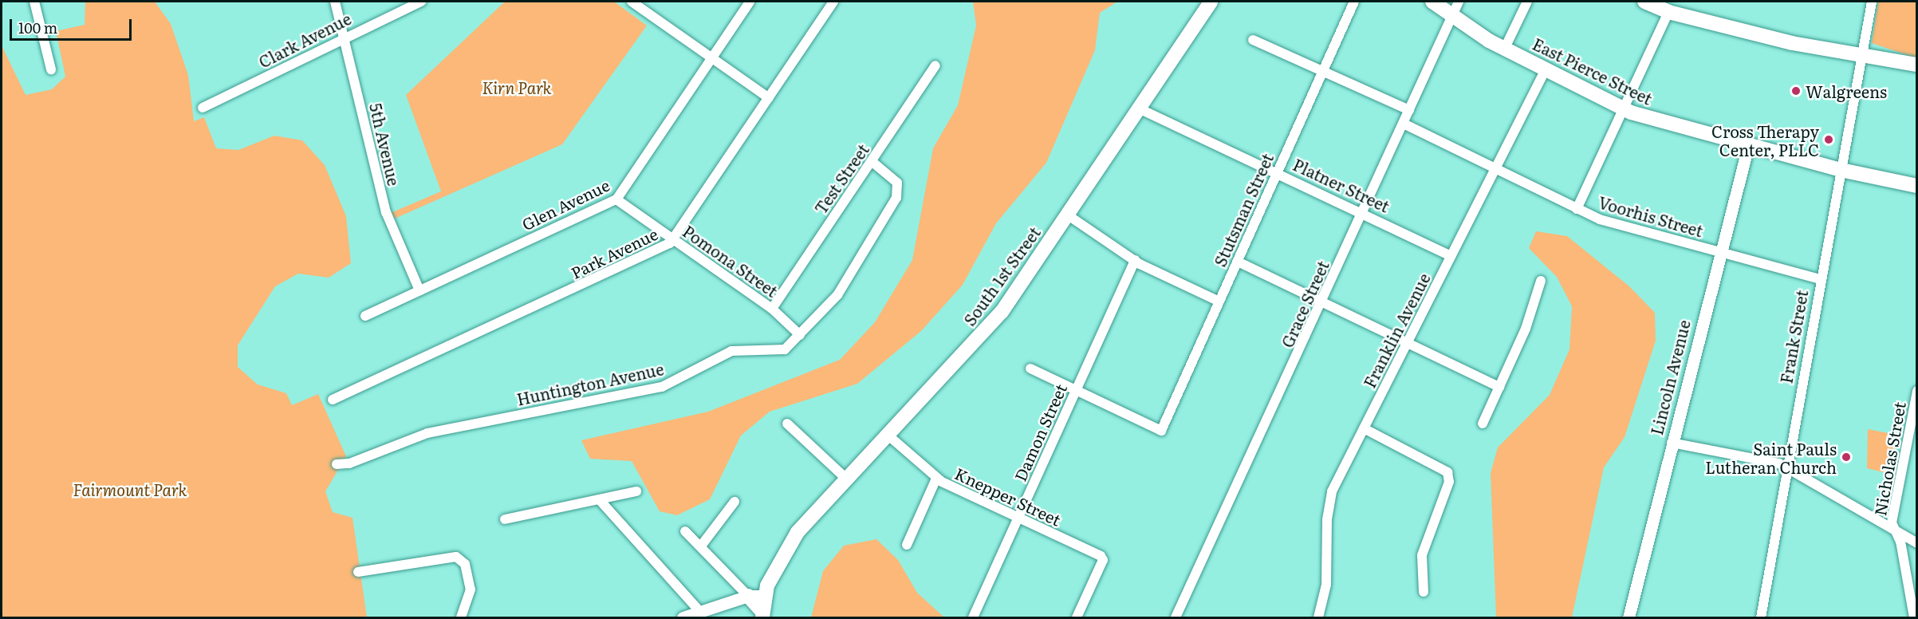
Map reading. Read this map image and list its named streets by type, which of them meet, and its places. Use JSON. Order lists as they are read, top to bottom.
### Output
{
  "streets": {
    "main road": ["East Pierce Street", "South 1st Street"],
    "street": [
      "Clark Avenue",
      "5th Avenue",
      "Test Street",
      "Platner Street",
      "Glen Avenue",
      "Stutsman Street",
      "Voorhis Street",
      "Park Avenue",
      "Pomona Street",
      "Grace Street",
      "Franklin Avenue",
      "Frank Street",
      "Lincoln Avenue",
      "Huntington Avenue",
      "Damon Street",
      "Nicholas Street",
      "Knepper Street"
    ]
  },
  "crossings": [
    ["Clark Avenue", "5th Avenue"],
    ["East Pierce Street", "Grace Street"],
    ["East Pierce Street", "Franklin Avenue"],
    ["East Pierce Street", "Frank Street"],
    ["East Pierce Street", "Lincoln Avenue"],
    ["5th Avenue", "Glen Avenue"],
    ["Test Street", "Pomona Street"],
    ["Test Street", "Huntington Avenue"],
    ["Platner Street", "Stutsman Street"],
    ["Platner Street", "South 1st Street"],
    ["Platner Street", "Grace Street"],
    ["Platner Street", "Franklin Avenue"],
    ["Glen Avenue", "Pomona Street"],
    ["Stutsman Street", "Damon Street"],
    ["Voorhis Street", "Grace Street"],
    ["Voorhis Street", "Franklin Avenue"],
    ["Voorhis Street", "Frank Street"],
    ["Voorhis Street", "Lincoln Avenue"],
    ["Park Avenue", "Pomona Street"],
    ["Pomona Street", "Huntington Avenue"],
    ["South 1st Street", "Knepper Street"],
    ["Damon Street", "Knepper Street"]
  ],
  "parks": ["Kirn Park", "Fairmount Park"],
  "places": ["Walgreens", "Cross Therapy Center, PLLC", "Saint Pauls Lutheran Church"],
  "scale_bar": "100 m"
}
